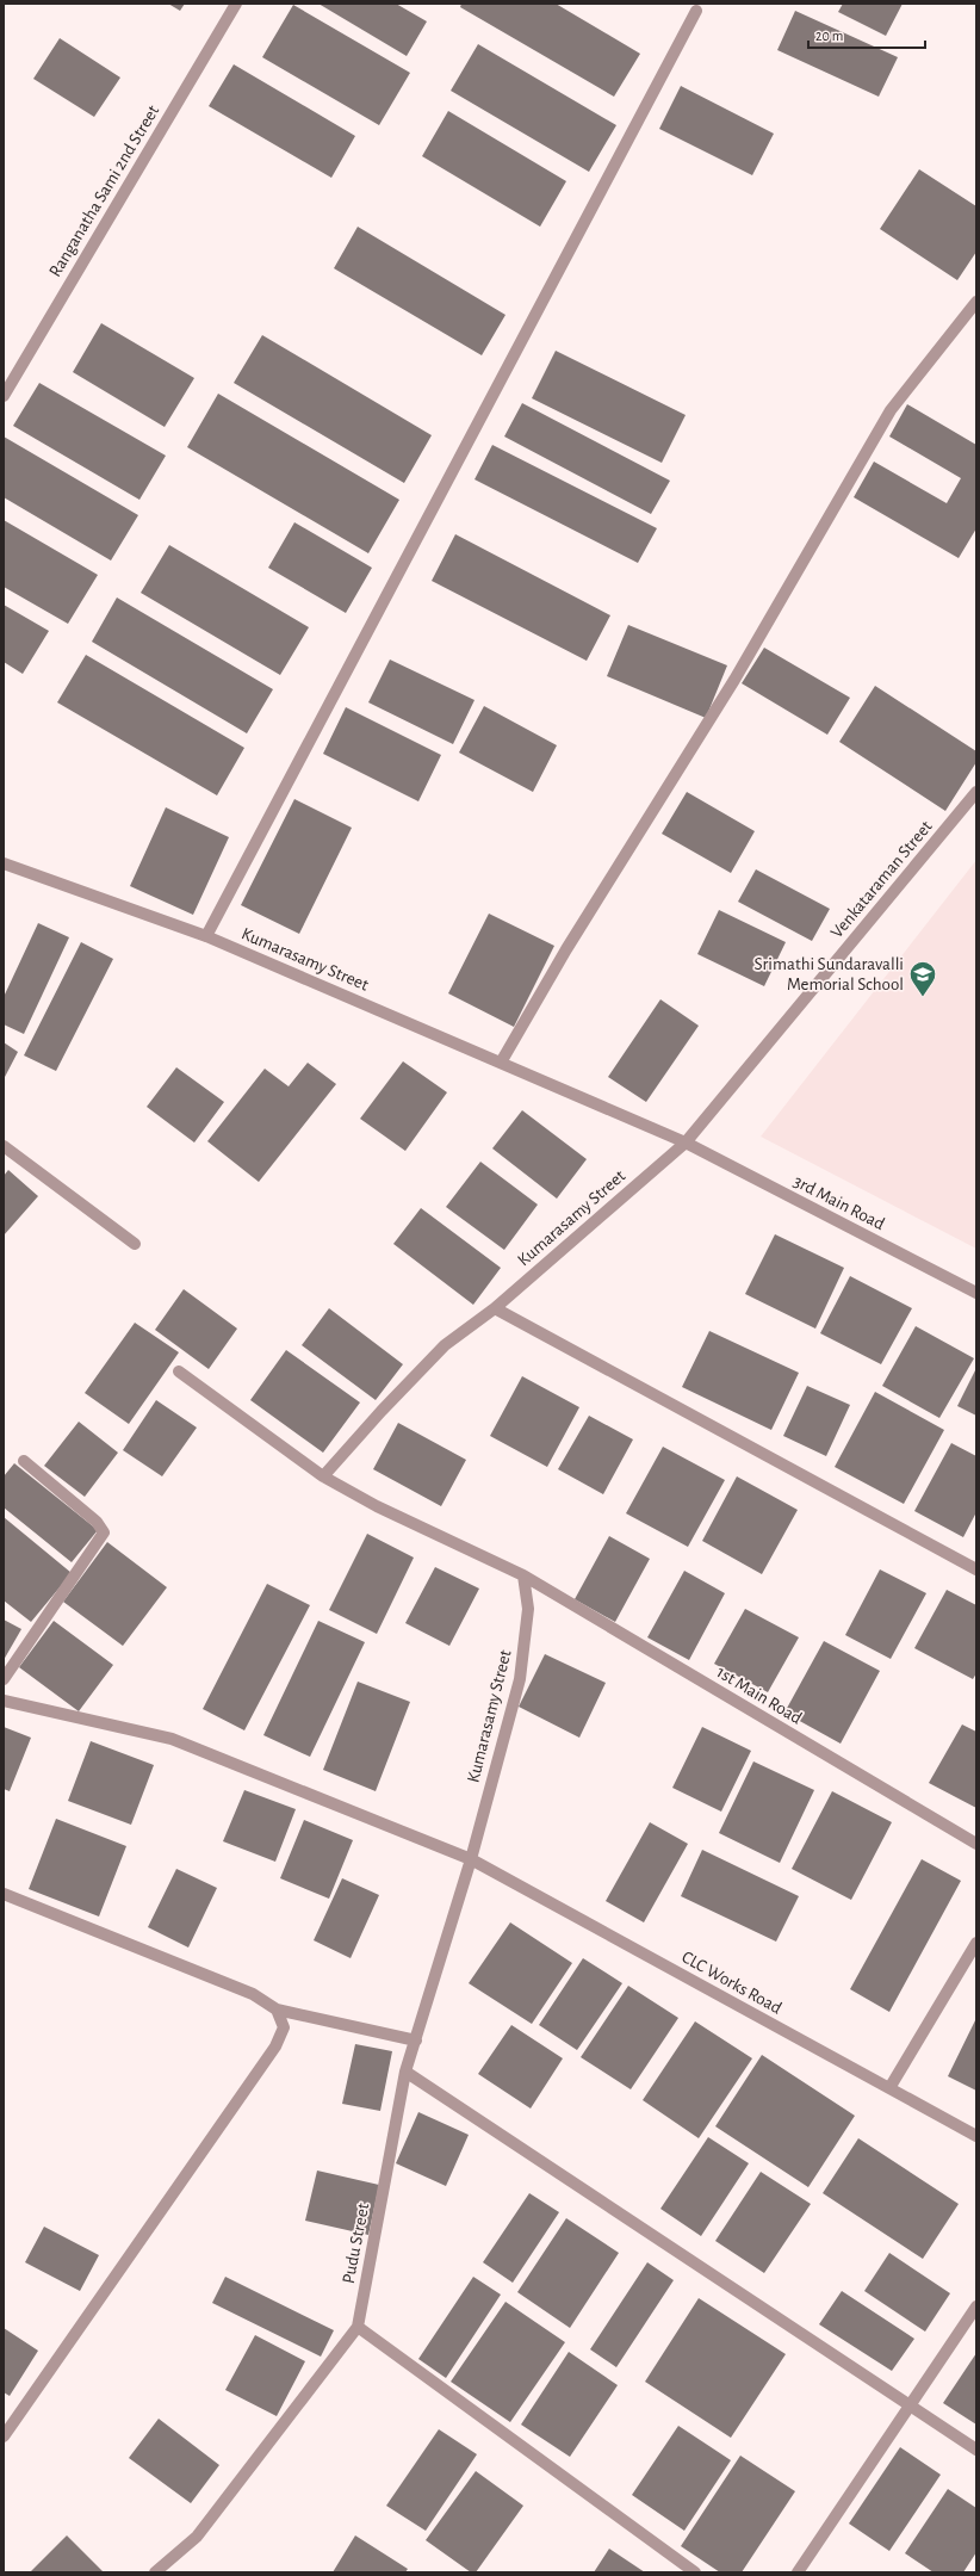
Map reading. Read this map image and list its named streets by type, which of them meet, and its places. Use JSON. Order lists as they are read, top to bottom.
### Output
{
  "streets": {
    "street": [
      "Ranganatha Sami 2nd Street",
      "Venkataraman Street",
      "Kumarasamy Street",
      "3rd Main Road",
      "1st Main Road",
      "CLC Works Road",
      "Pudu Street"
    ]
  },
  "crossings": [
    ["Venkataraman Street", "Kumarasamy Street"],
    ["Venkataraman Street", "3rd Main Road"],
    ["Kumarasamy Street", "3rd Main Road"],
    ["Kumarasamy Street", "1st Main Road"],
    ["Kumarasamy Street", "CLC Works Road"],
    ["Kumarasamy Street", "Pudu Street"],
    ["CLC Works Road", "Pudu Street"]
  ],
  "places": {
    "school or university": ["Srimathi Sundaravalli Memorial School"]
  },
  "scale_bar": "20 m"
}
